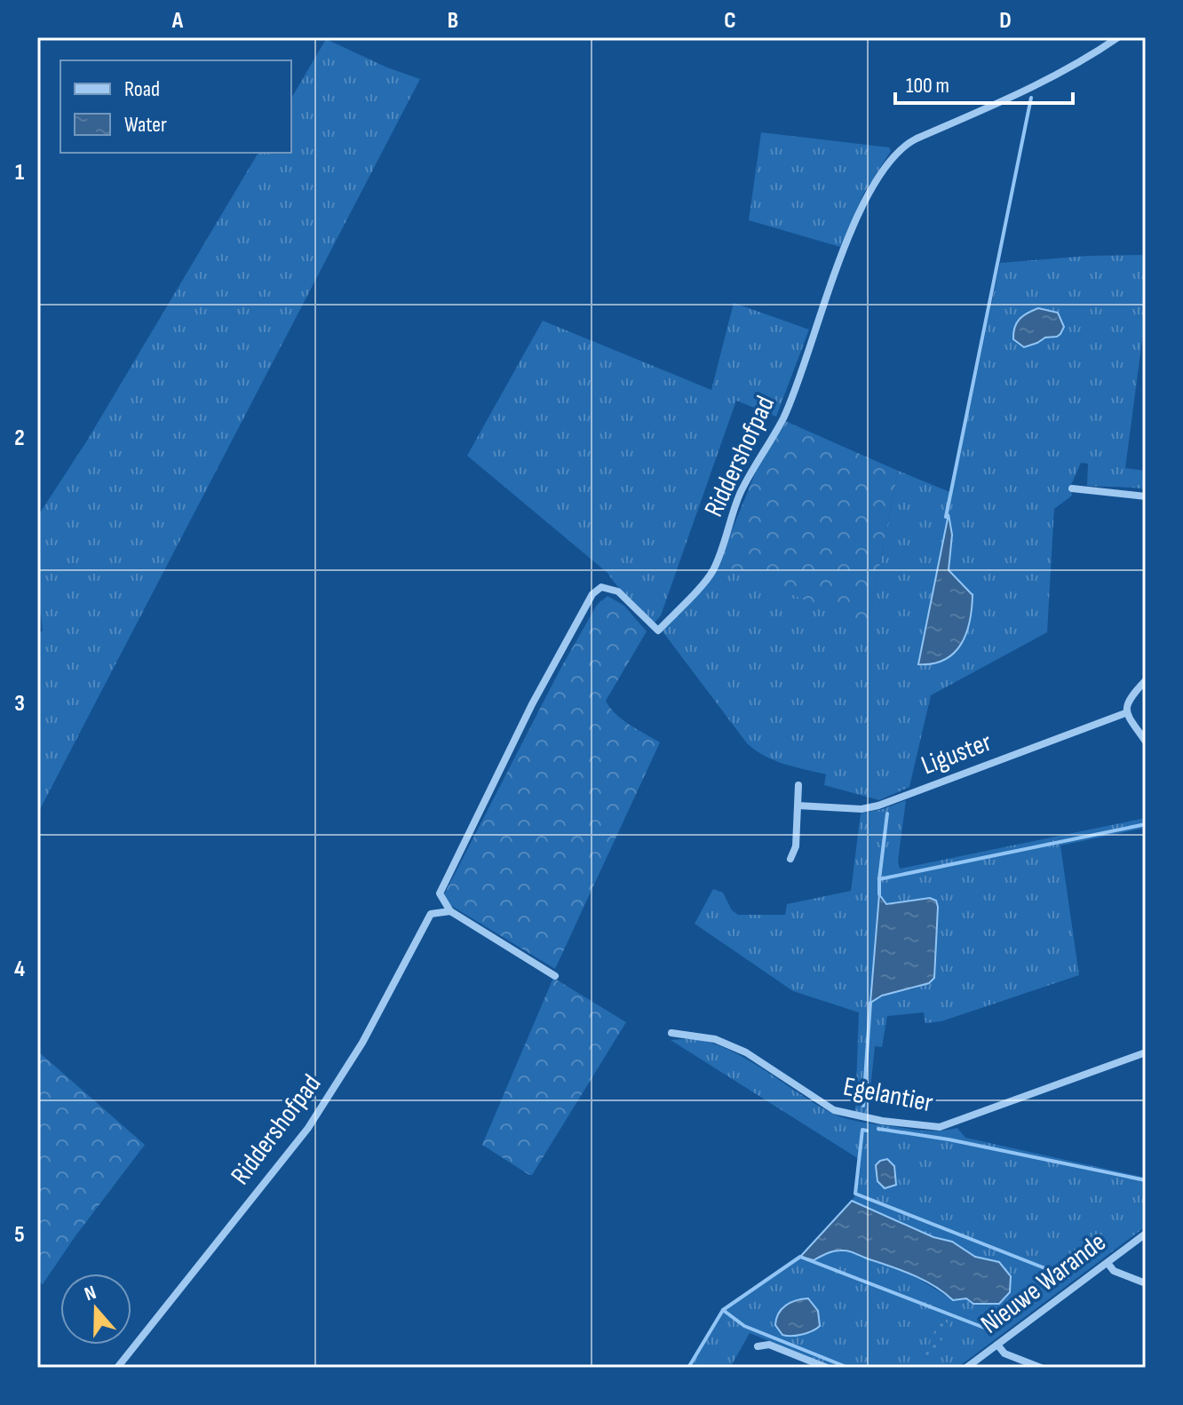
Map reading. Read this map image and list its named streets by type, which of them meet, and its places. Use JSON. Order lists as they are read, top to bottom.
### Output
{
  "streets": {
    "street": [
      "Riddershofpad",
      "Liguster",
      "Egelantier",
      "Nieuwe Warande"
    ]
  },
  "legend": ["Road", "Water"],
  "scale_bar": "100 m",
  "north": "top",
  "grid": {
    "columns": [
      "A",
      "B",
      "C",
      "D"
    ],
    "rows": [
      "1",
      "2",
      "3",
      "4",
      "5"
    ]
  }
}
